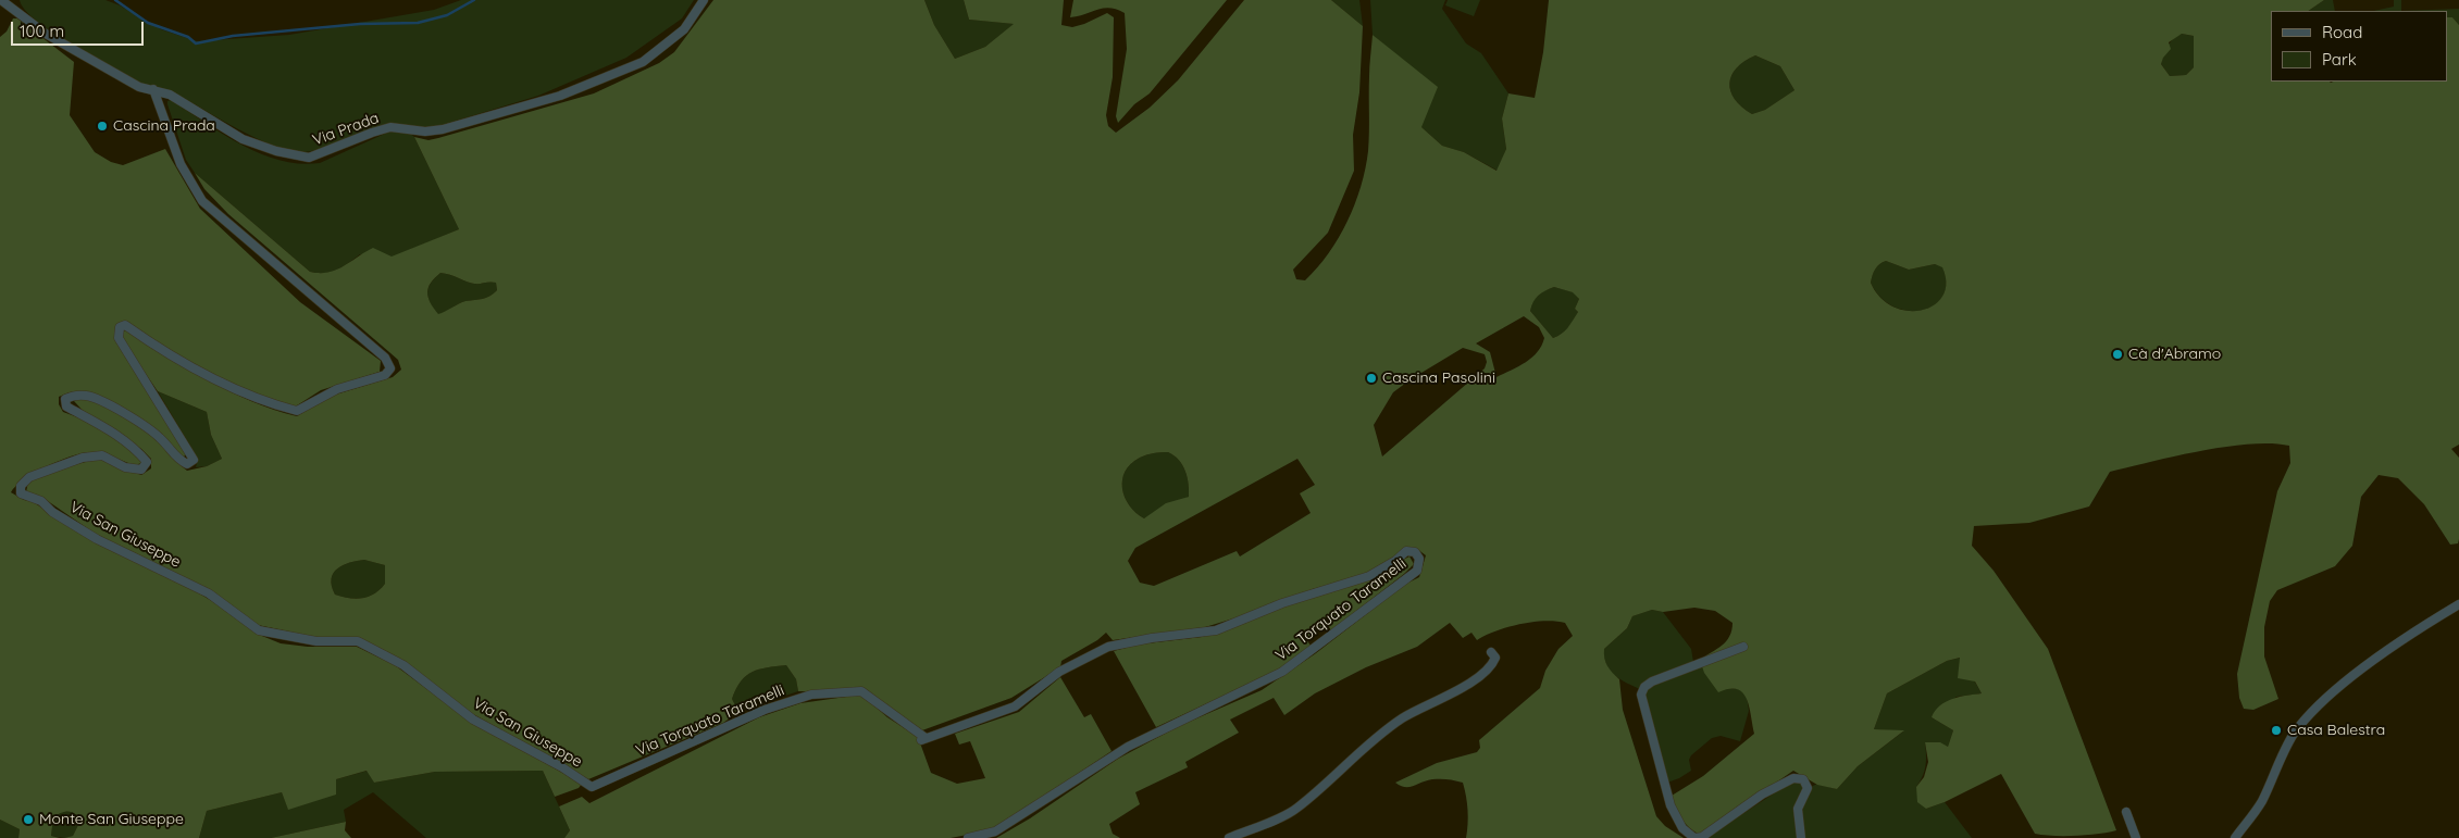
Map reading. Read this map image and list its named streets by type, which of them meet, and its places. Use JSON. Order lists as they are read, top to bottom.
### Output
{
  "streets": {
    "street": ["Via Prada", "Via San Giuseppe", "Via Torquato Taramelli"]
  },
  "crossings": [
    ["Via Prada", "Via San Giuseppe"],
    ["Via San Giuseppe", "Via Torquato Taramelli"]
  ],
  "places": [
    "Cascina Prada",
    "Cà d'Abramo",
    "Cascina Pasolini",
    "Casa Balestra",
    "Monte San Giuseppe"
  ],
  "legend": ["Road", "Park"],
  "scale_bar": "100 m"
}
